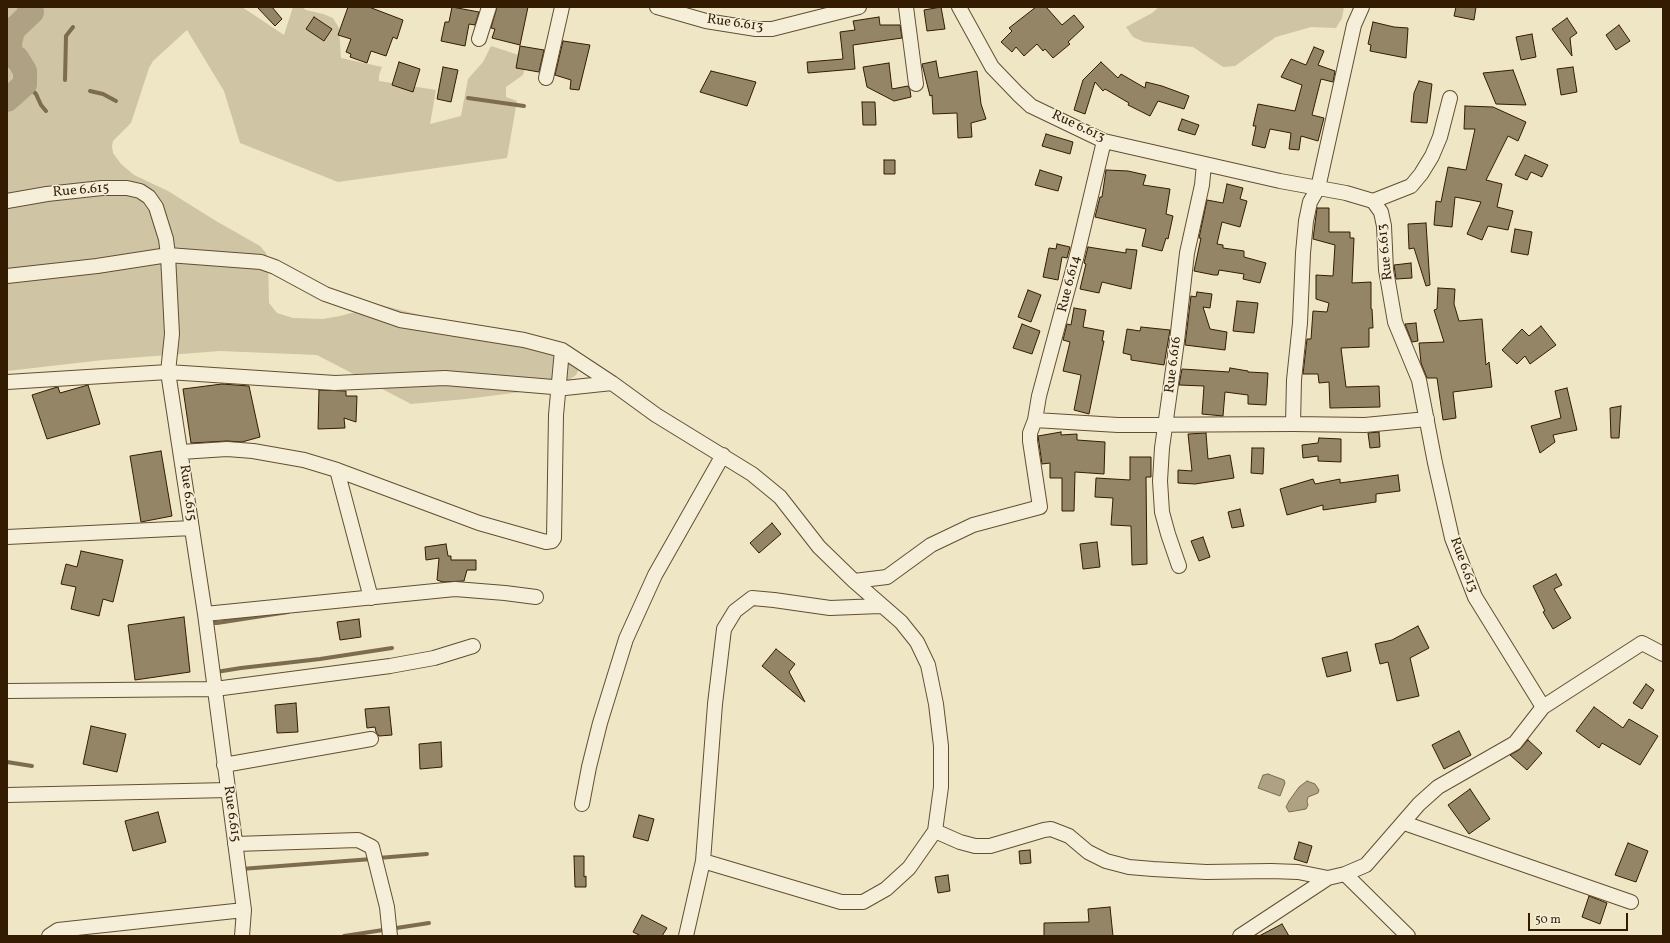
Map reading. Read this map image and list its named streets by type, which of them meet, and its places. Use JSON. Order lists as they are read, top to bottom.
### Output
{
  "streets": {
    "street": [
      "Rue 6.613",
      "Rue 6.615",
      "Rue 6.614",
      "Rue 6.616"
    ]
  },
  "crossings": [
    ["Rue 6.613", "Rue 6.614"],
    ["Rue 6.613", "Rue 6.616"]
  ],
  "scale_bar": "50 m"
}
